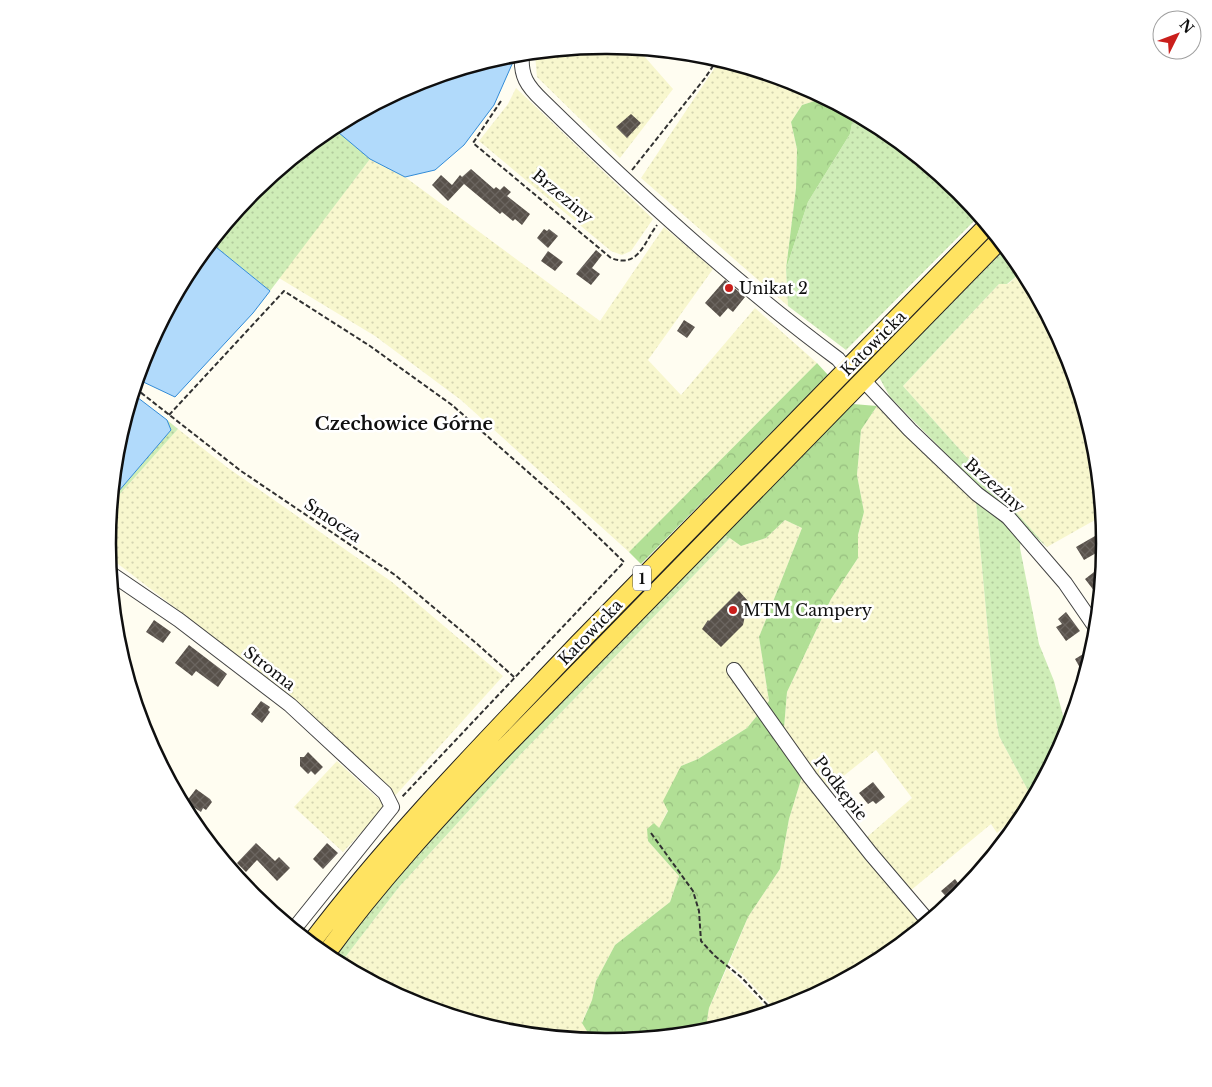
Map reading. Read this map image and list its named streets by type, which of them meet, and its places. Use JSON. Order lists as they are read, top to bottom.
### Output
{
  "streets": {
    "main road": ["Katowicka", "1"],
    "street": ["Brzeziny", "Stroma", "Podkępie"],
    "path": ["Smocza"]
  },
  "crossings": [
    ["Brzeziny", "Katowicka"]
  ],
  "districts": ["Czechowice Górne"],
  "places": ["Unikat 2", "MTM Campery"],
  "north": "top right"
}
